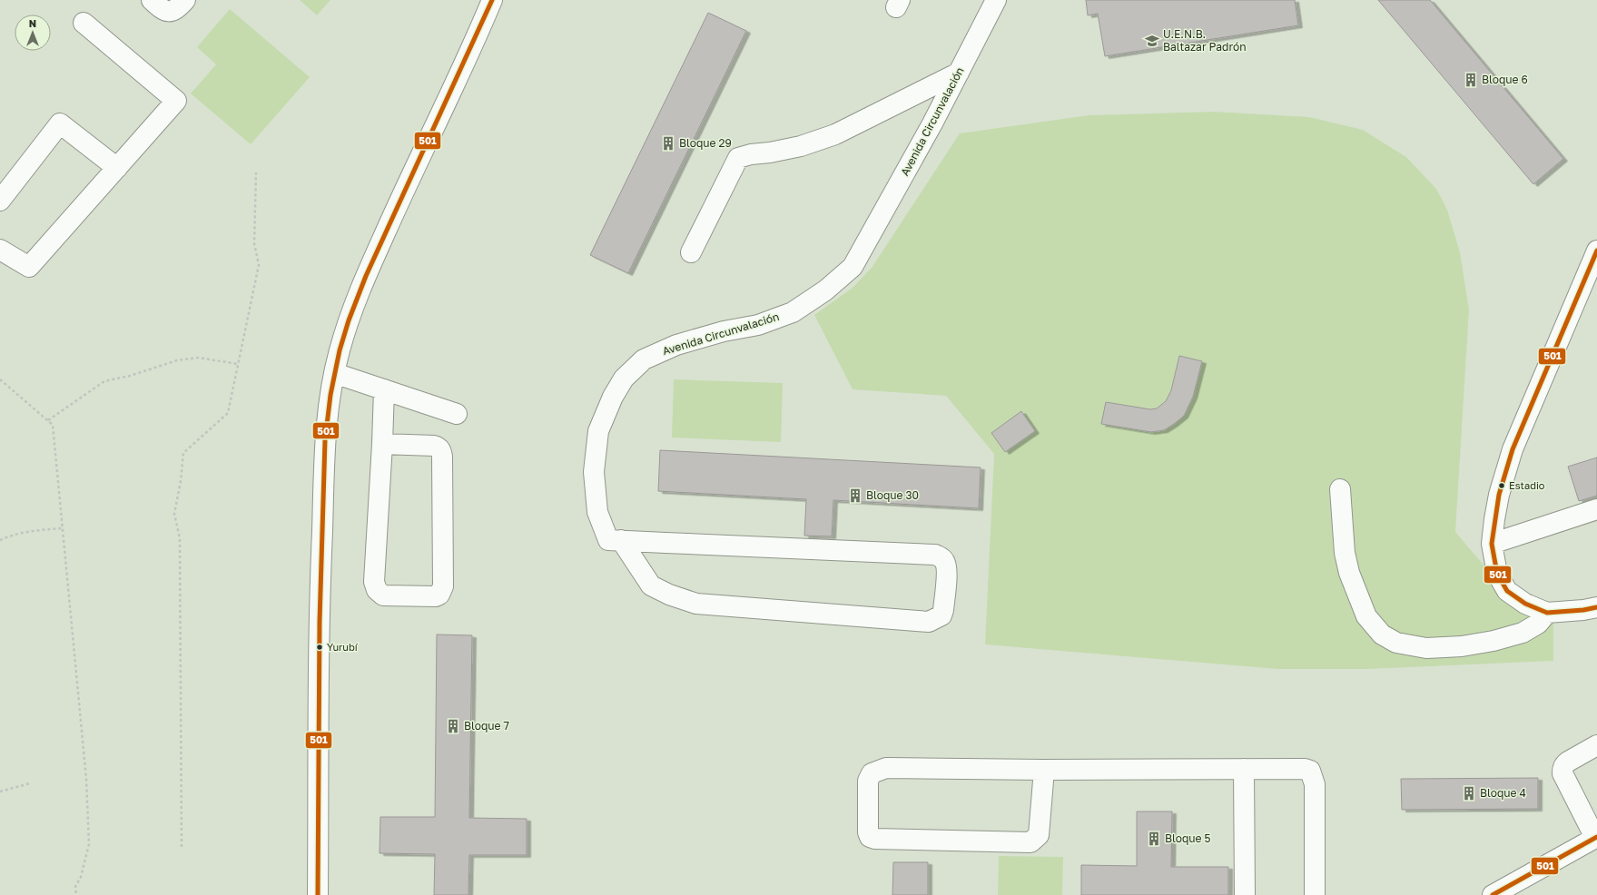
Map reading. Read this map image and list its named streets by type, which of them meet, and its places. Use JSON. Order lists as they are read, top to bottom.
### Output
{
  "streets": {
    "street": ["Avenida Circunvalación"]
  },
  "places": {
    "school or university": ["U.E.N.B. Baltazar Padrón"],
    "building": [
      "Bloque 6",
      "Bloque 29",
      "Bloque 30",
      "Bloque 7",
      "Bloque 4",
      "Bloque 5"
    ],
    "other": ["Estadio", "Yurubí"]
  },
  "lines": ["transit line 501"],
  "north": "top"
}
